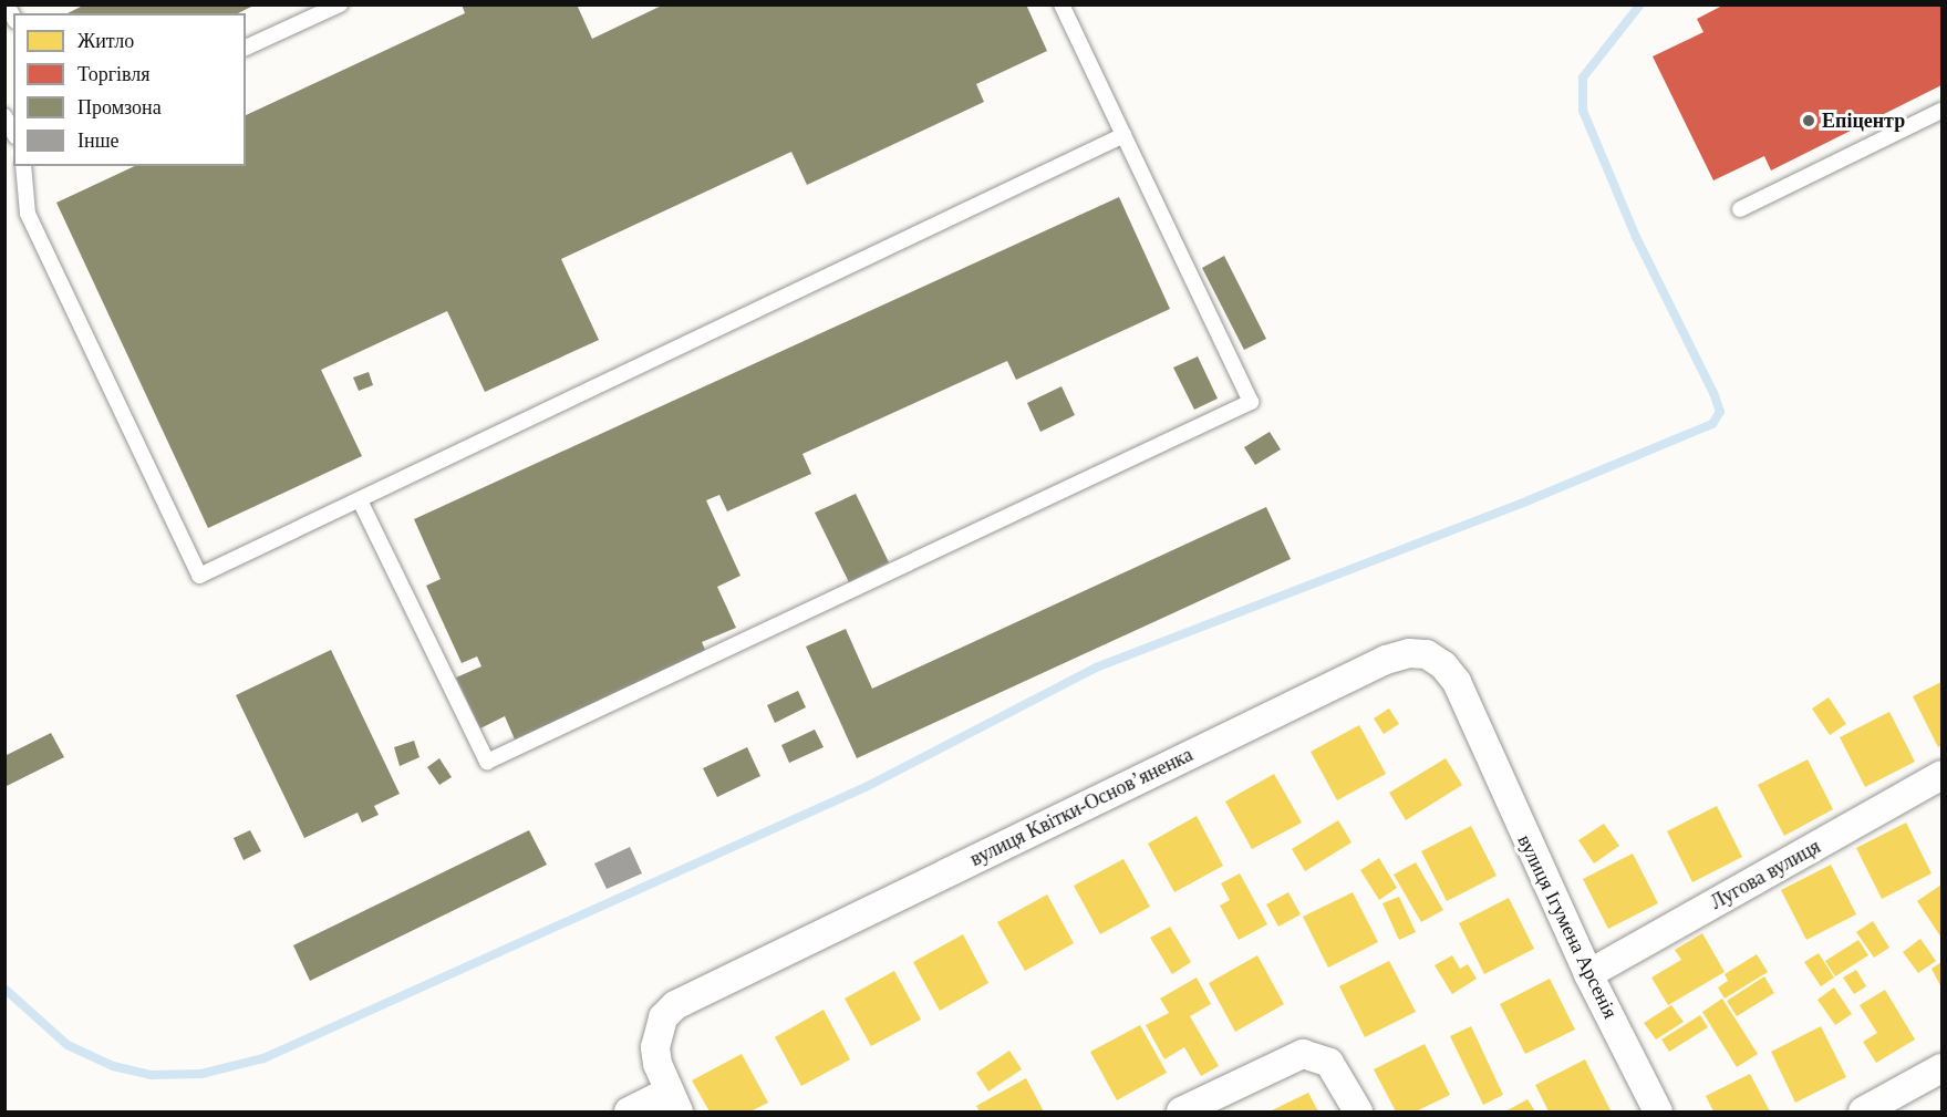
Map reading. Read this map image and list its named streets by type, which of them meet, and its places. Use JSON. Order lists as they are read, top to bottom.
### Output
{
  "streets": {
    "street": ["вулиця Квітки-Основʼяненка", "Лугова вулиця", "вулиця Ігумена Арсенія"]
  },
  "crossings": [
    ["вулиця Квітки-Основʼяненка", "вулиця Ігумена Арсенія"],
    ["Лугова вулиця", "вулиця Ігумена Арсенія"]
  ],
  "places": ["Епіцентр"],
  "legend": [
    "Житло",
    "Торгівля",
    "Промзона",
    "Інше"
  ]
}
